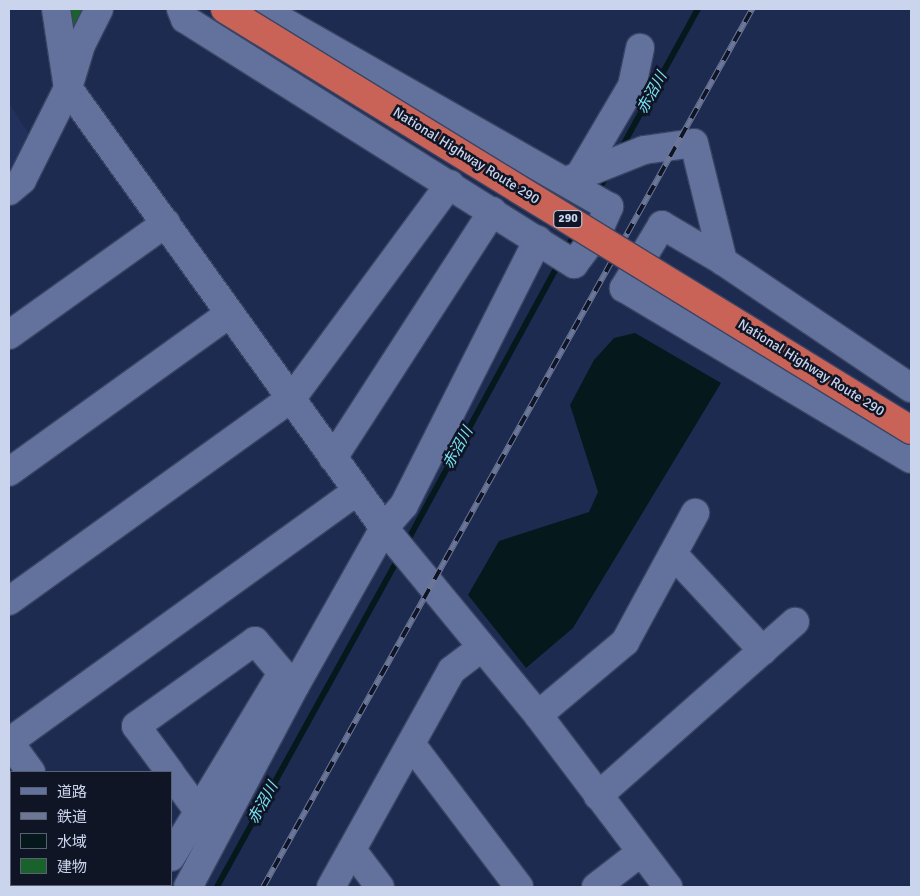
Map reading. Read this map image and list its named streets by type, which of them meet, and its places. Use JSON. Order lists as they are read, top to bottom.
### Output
{
  "streets": {
    "highway": ["National Highway Route 290", "290"]
  },
  "water": ["赤沼川"],
  "legend": [
    "道路",
    "鉄道",
    "水域",
    "建物"
  ]
}
